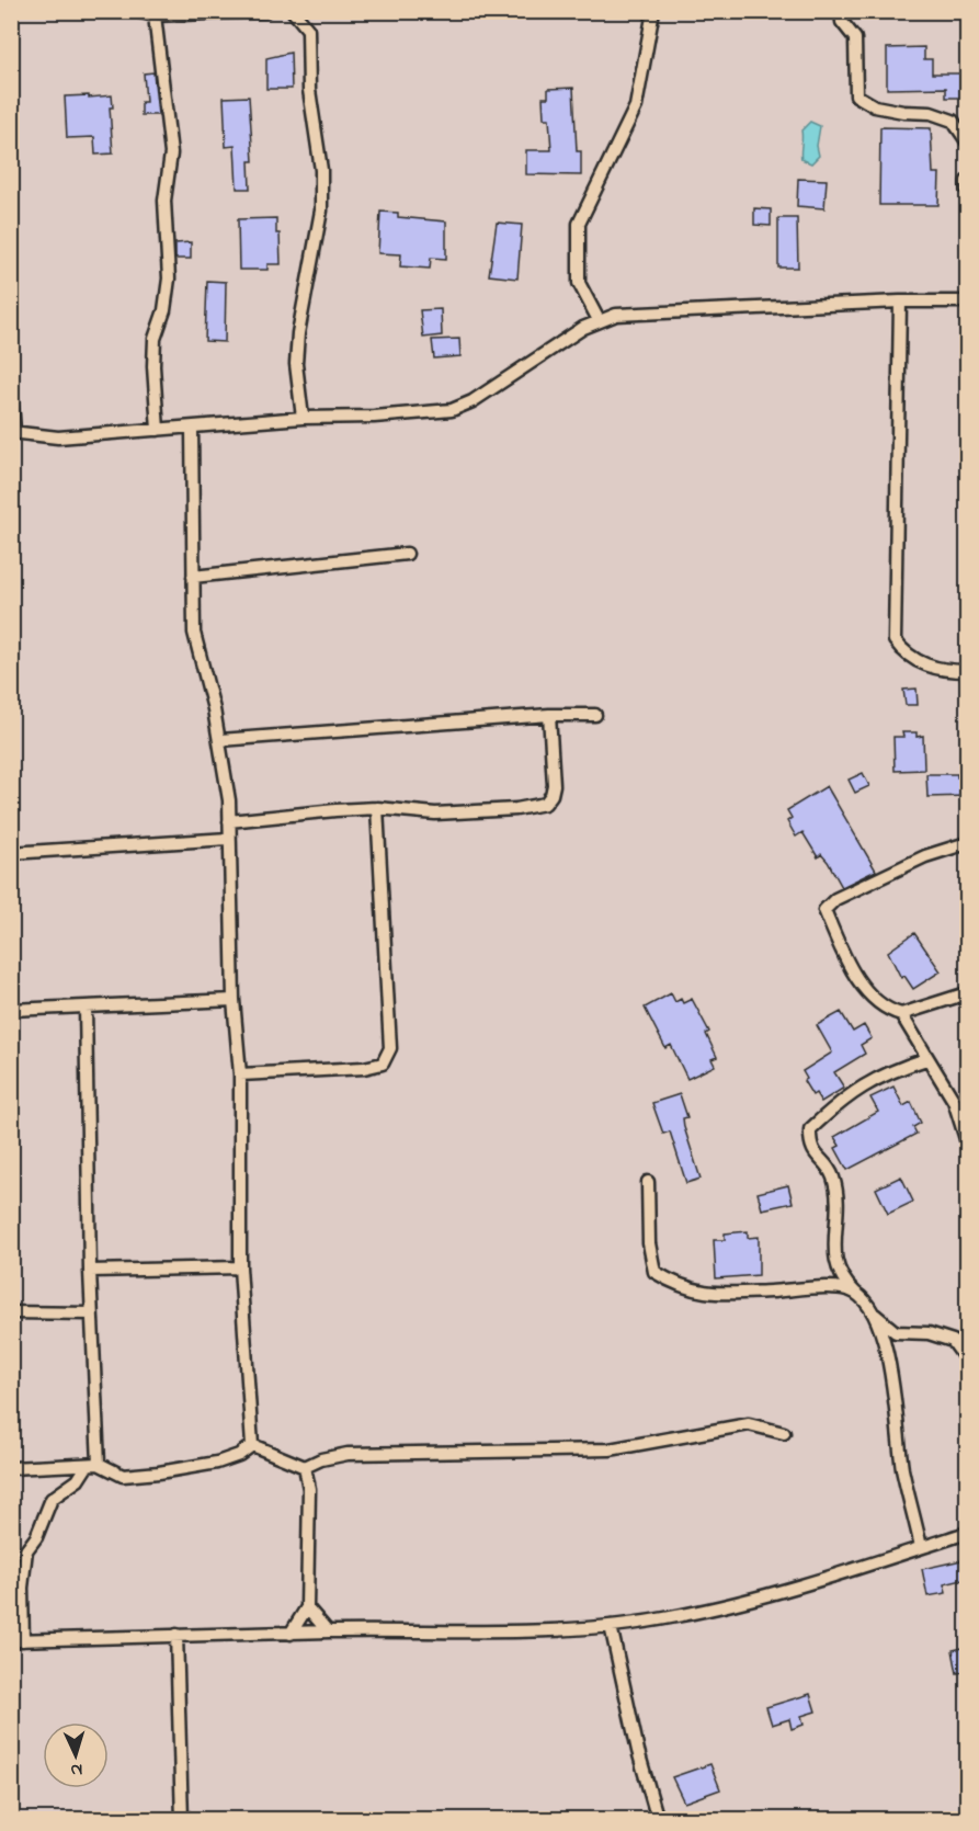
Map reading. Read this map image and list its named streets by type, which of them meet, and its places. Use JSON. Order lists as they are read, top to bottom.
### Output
{
  "north": "bottom"
}
